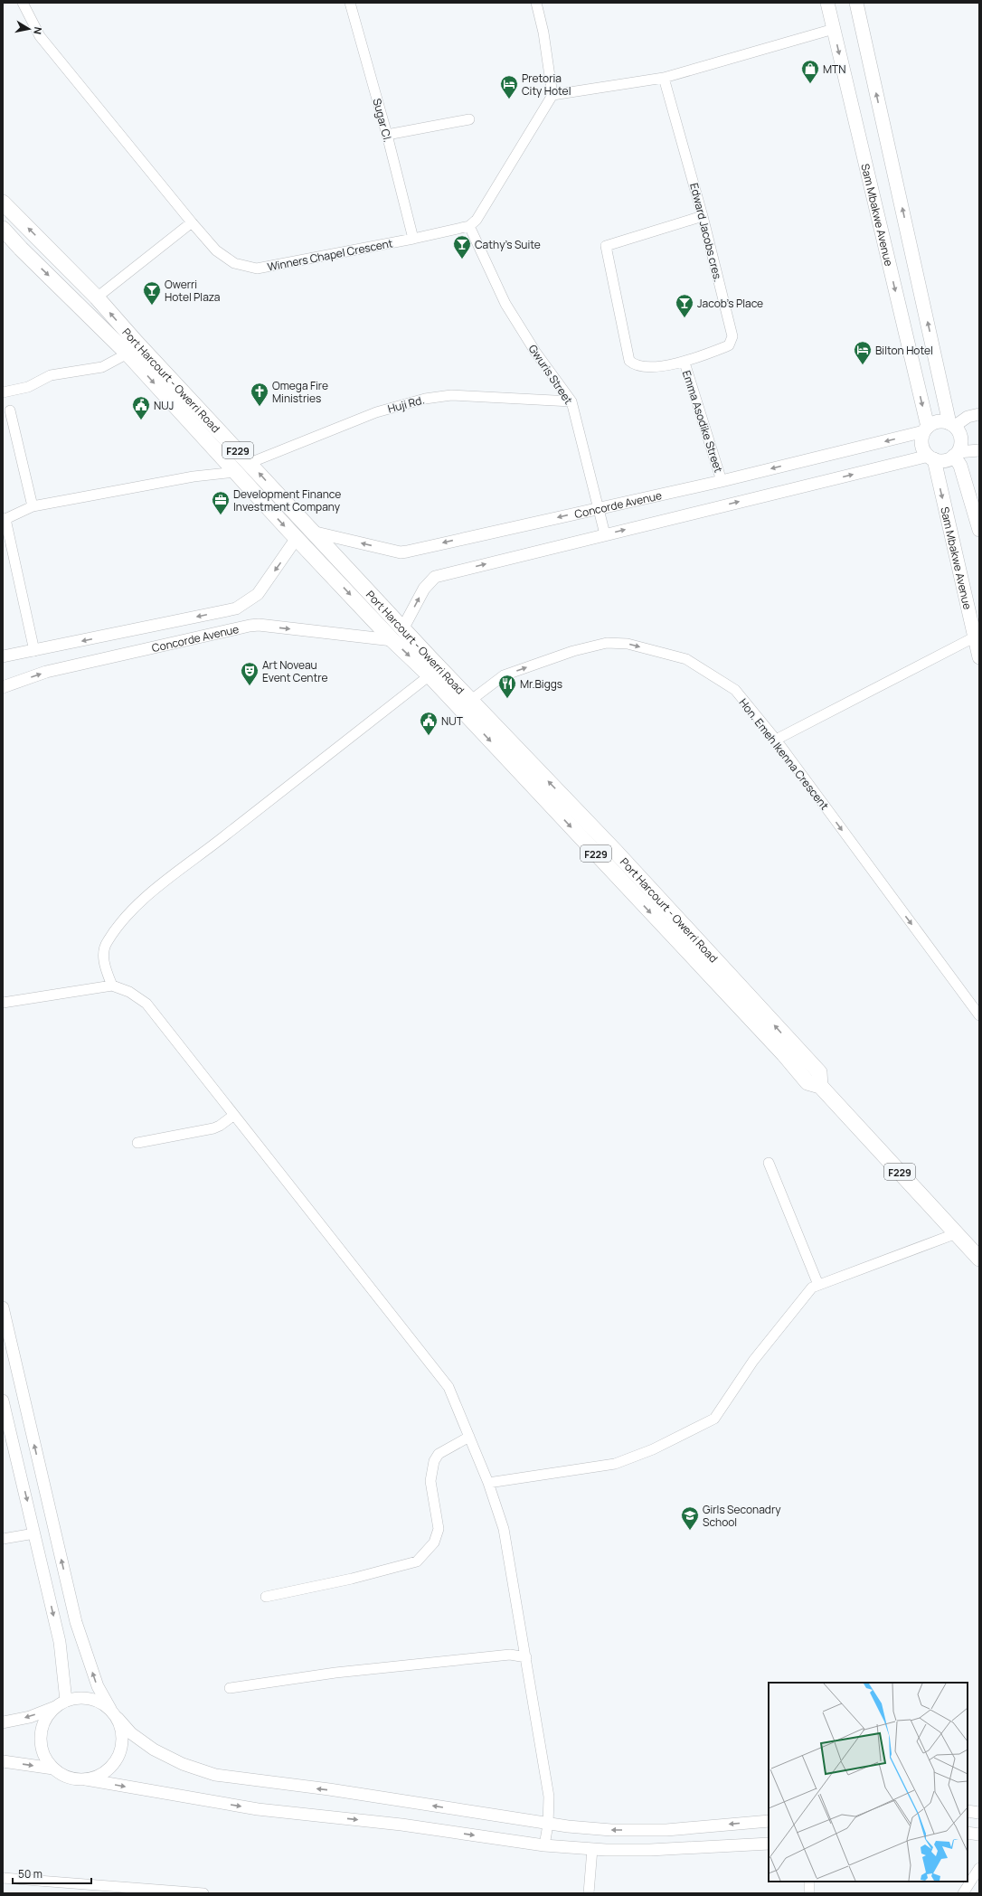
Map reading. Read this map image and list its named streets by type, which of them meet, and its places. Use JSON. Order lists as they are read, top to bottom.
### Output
{
  "streets": {
    "main road": ["Sam Mbakwe Avenue", "Port Harcourt - Owerri Road", "F229"],
    "street": [
      "Sugar Cl.",
      "Edward Jacobs cres.",
      "Winners Chapel Crescent",
      "Gwuris Street",
      "Huji Rd.",
      "Emma Asodike Street",
      "Concorde Avenue",
      "Hon. Emeh Ikenna Crescent"
    ]
  },
  "crossings": [
    ["Sugar Cl.", "Winners Chapel Crescent"],
    ["Sam Mbakwe Avenue", "Concorde Avenue"],
    ["Edward Jacobs cres.", "Emma Asodike Street"],
    ["Winners Chapel Crescent", "Gwuris Street"],
    ["Gwuris Street", "Huji Rd."],
    ["Gwuris Street", "Concorde Avenue"],
    ["Port Harcourt - Owerri Road", "Huji Rd."],
    ["Port Harcourt - Owerri Road", "Concorde Avenue"],
    ["Port Harcourt - Owerri Road", "Hon. Emeh Ikenna Crescent"],
    ["Emma Asodike Street", "Concorde Avenue"]
  ],
  "one_way": ["Hon. Emeh Ikenna Crescent"],
  "places": {
    "shop": ["MTN"],
    "hotel": ["Pretoria City Hotel", "Bilton Hotel"],
    "bar": ["Cathy's Suite", "Owerri Hotel Plaza", "Jacob's Place"],
    "church": ["Omega Fire Ministries"],
    "public building": ["NUJ", "NUT"],
    "office": ["Development Finance Investment Company"],
    "theatre": ["Art Noveau Event Centre"],
    "restaurant": ["Mr.Biggs"],
    "school or university": ["Girls Seconadry School"]
  },
  "scale_bar": "50 m",
  "north": "right"
}
